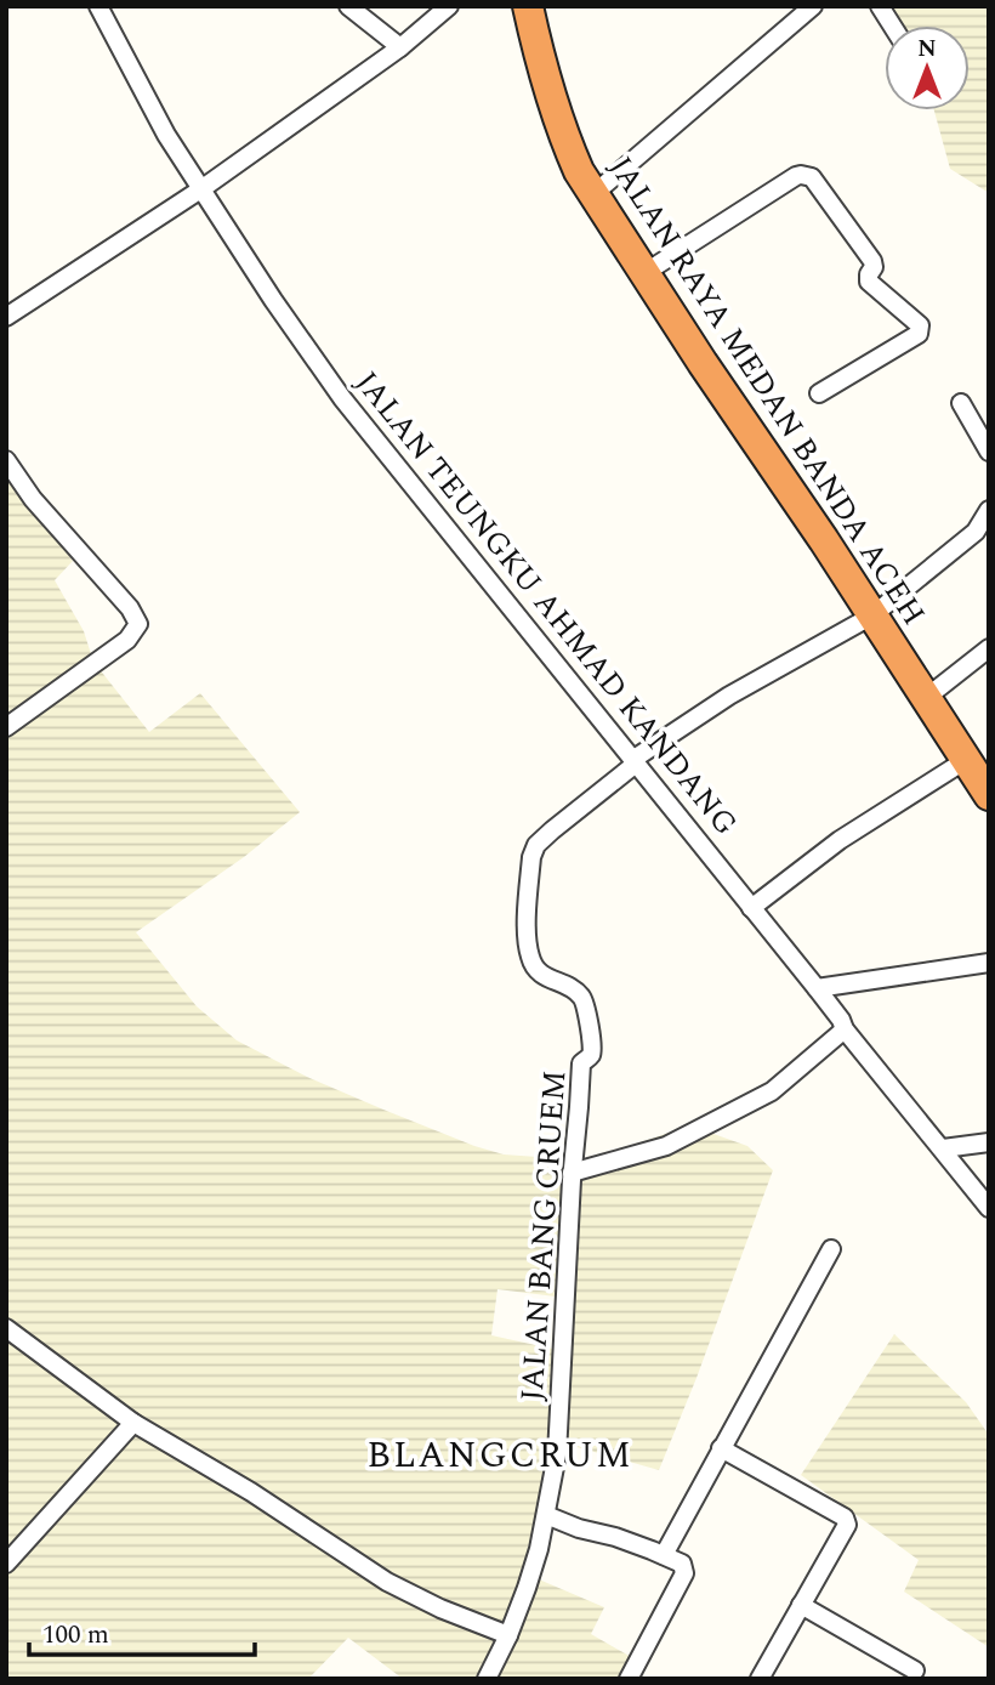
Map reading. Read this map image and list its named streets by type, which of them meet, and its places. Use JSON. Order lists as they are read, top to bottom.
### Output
{
  "streets": {
    "highway": ["JALAN RAYA MEDAN BANDA ACEH"],
    "street": ["JALAN TEUNGKU AHMAD KANDANG", "JALAN BANG CRUEM"]
  },
  "crossings": [
    ["JALAN TEUNGKU AHMAD KANDANG", "JALAN BANG CRUEM"]
  ],
  "districts": ["BLANGCRUM"],
  "scale_bar": "100 m",
  "north": "top"
}
